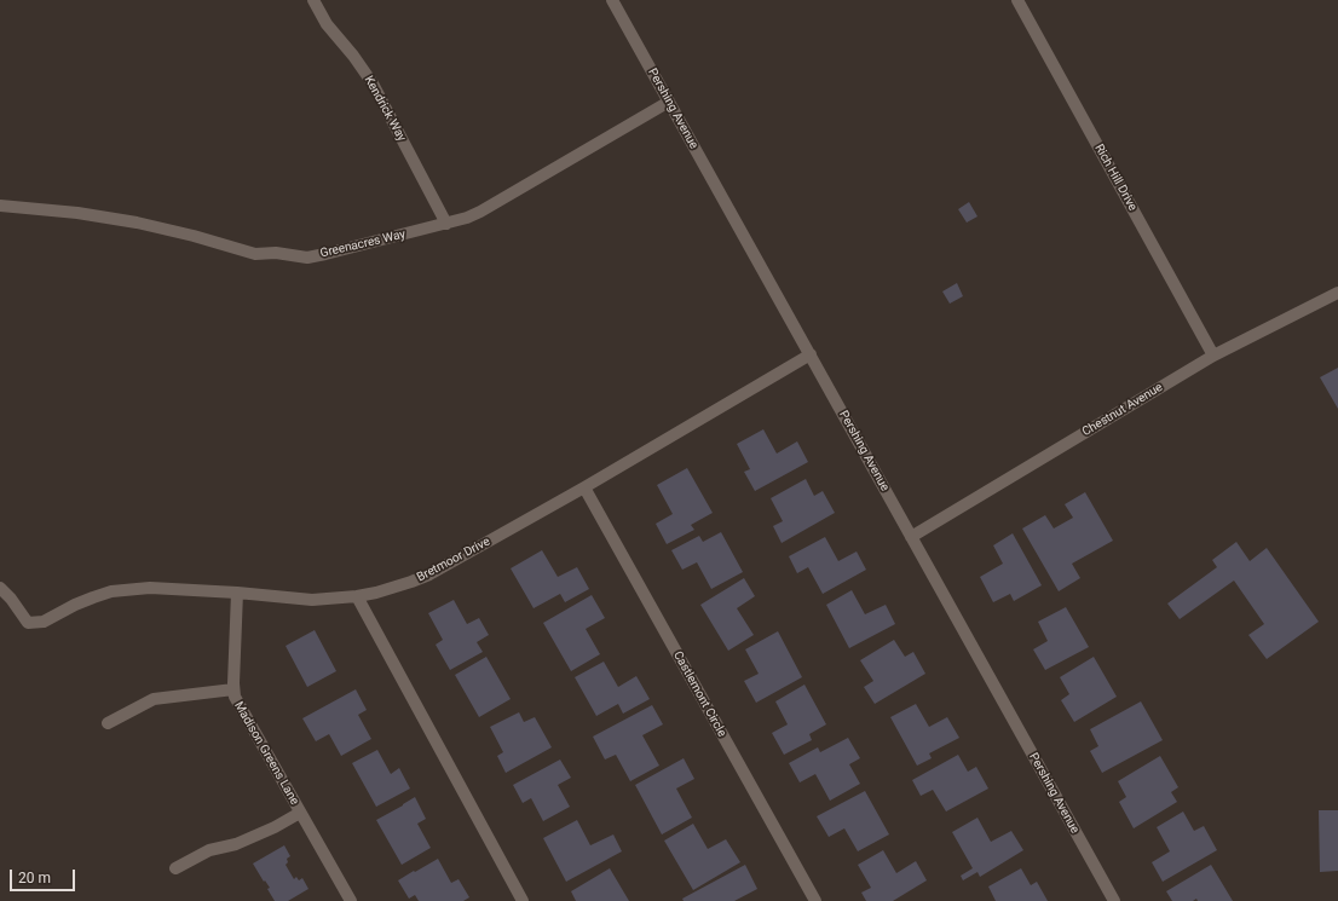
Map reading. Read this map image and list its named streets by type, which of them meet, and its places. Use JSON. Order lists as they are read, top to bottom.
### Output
{
  "streets": {
    "street": [
      "Kendrick Way",
      "Pershing Avenue",
      "Rich Hill Drive",
      "Greenacres Way",
      "Chestnut Avenue",
      "Bretmoor Drive",
      "Castlemont Circle",
      "Madison Greens Lane"
    ]
  },
  "crossings": [
    ["Kendrick Way", "Greenacres Way"],
    ["Pershing Avenue", "Greenacres Way"],
    ["Pershing Avenue", "Chestnut Avenue"],
    ["Pershing Avenue", "Bretmoor Drive"],
    ["Rich Hill Drive", "Chestnut Avenue"],
    ["Bretmoor Drive", "Castlemont Circle"],
    ["Bretmoor Drive", "Madison Greens Lane"]
  ],
  "scale_bar": "20 m"
}
